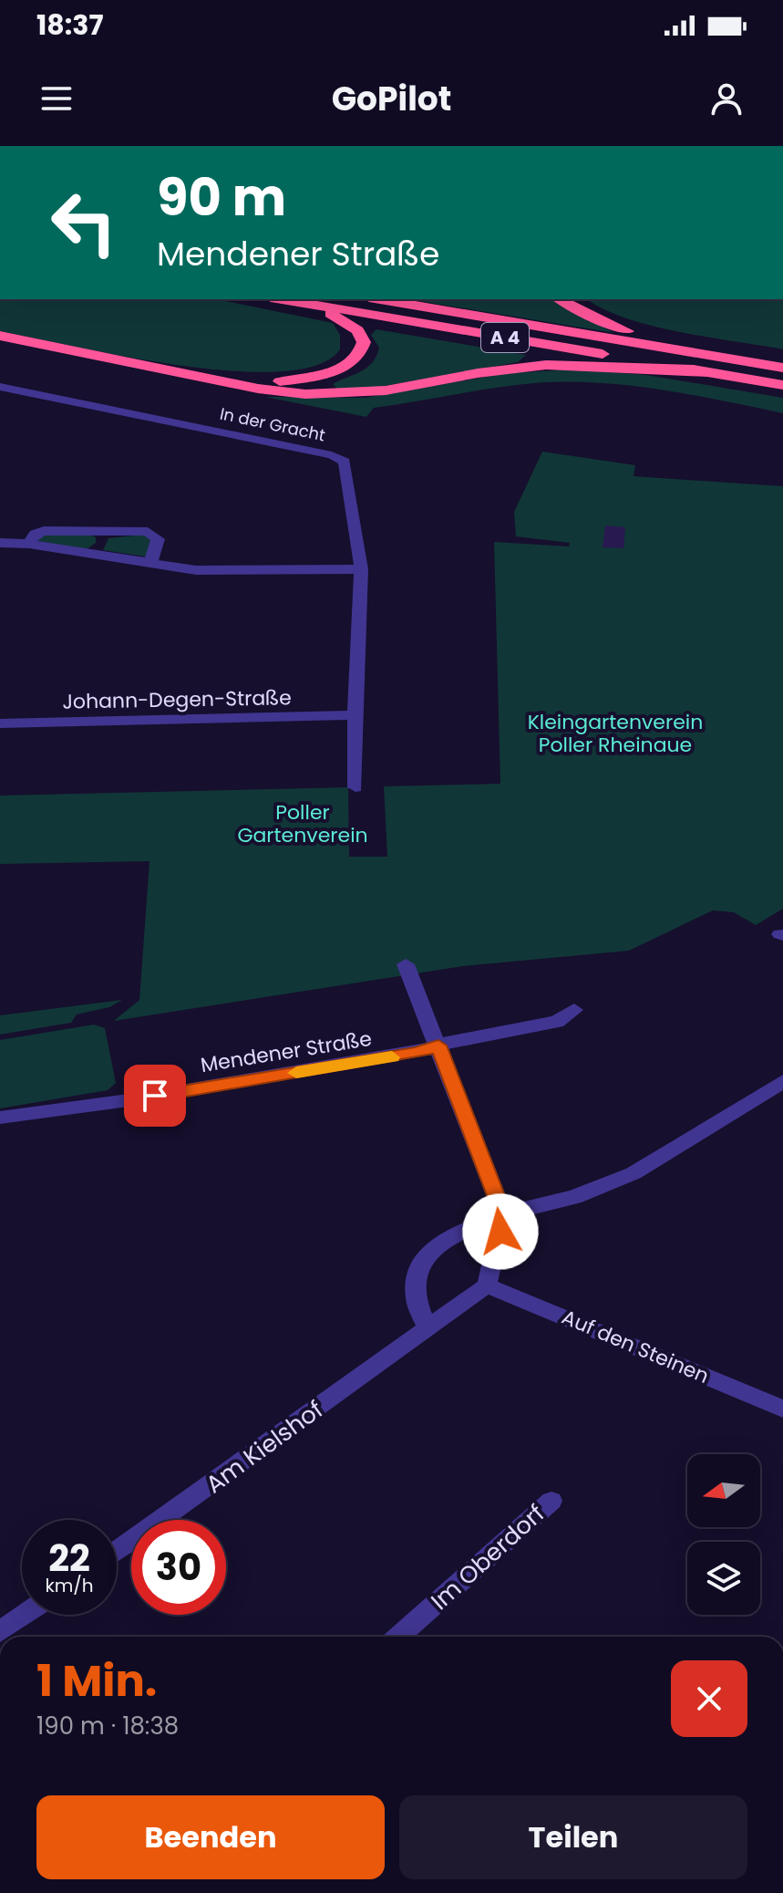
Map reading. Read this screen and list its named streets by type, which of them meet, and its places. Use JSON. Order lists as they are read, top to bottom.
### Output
{
  "streets": {
    "highway": ["A 4"],
    "street": [
      "In der Gracht",
      "Johann-Degen-Straße",
      "Mendener Straße",
      "Auf den Steinen",
      "Am Kielshof",
      "Im Oberdorf"
    ]
  },
  "crossings": [
    ["In der Gracht", "Johann-Degen-Straße"],
    ["Auf den Steinen", "Am Kielshof"]
  ],
  "parks": ["Kleingartenverein Poller Rheinaue", "Poller Gartenverein"],
  "north": "left",
  "page": {
    "status": "18:37",
    "header": "GoPilot",
    "turn": ["90 m", "Mendener Straße"],
    "speed": "22 km/h",
    "limit": "30",
    "heading": ["1 Min.", "190 m · 18:38"],
    "buttons": ["Beenden", "Teilen"]
  }
}
